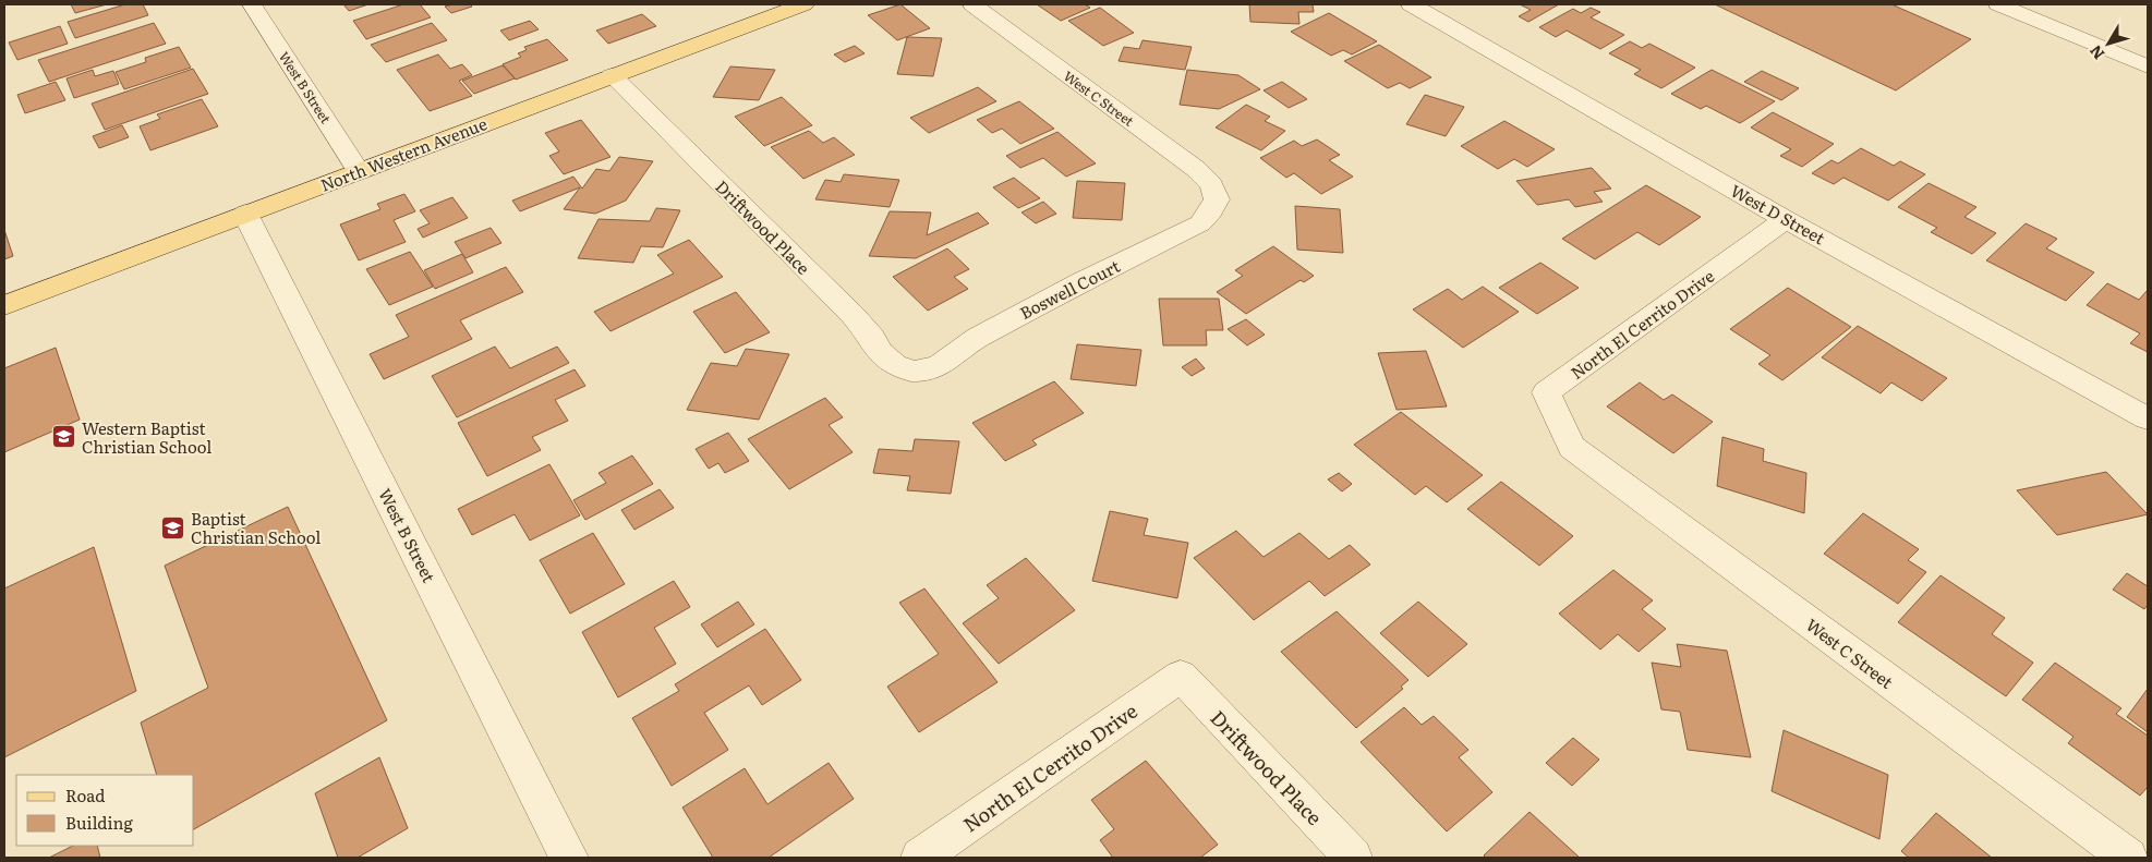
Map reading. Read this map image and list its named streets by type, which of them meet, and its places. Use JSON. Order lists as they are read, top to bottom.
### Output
{
  "streets": {
    "main road": ["North Western Avenue"],
    "street": [
      "West B Street",
      "West C Street",
      "West D Street",
      "Driftwood Place",
      "Boswell Court",
      "North El Cerrito Drive"
    ]
  },
  "crossings": [
    ["West B Street", "North Western Avenue"],
    ["West C Street", "Boswell Court"],
    ["West C Street", "North El Cerrito Drive"],
    ["North Western Avenue", "Driftwood Place"],
    ["West D Street", "North El Cerrito Drive"],
    ["Driftwood Place", "Boswell Court"],
    ["Driftwood Place", "North El Cerrito Drive"]
  ],
  "places": {
    "school or university": ["Western Baptist Christian School", "Baptist Christian School"]
  },
  "legend": ["Road", "Building"],
  "north": "bottom left"
}
